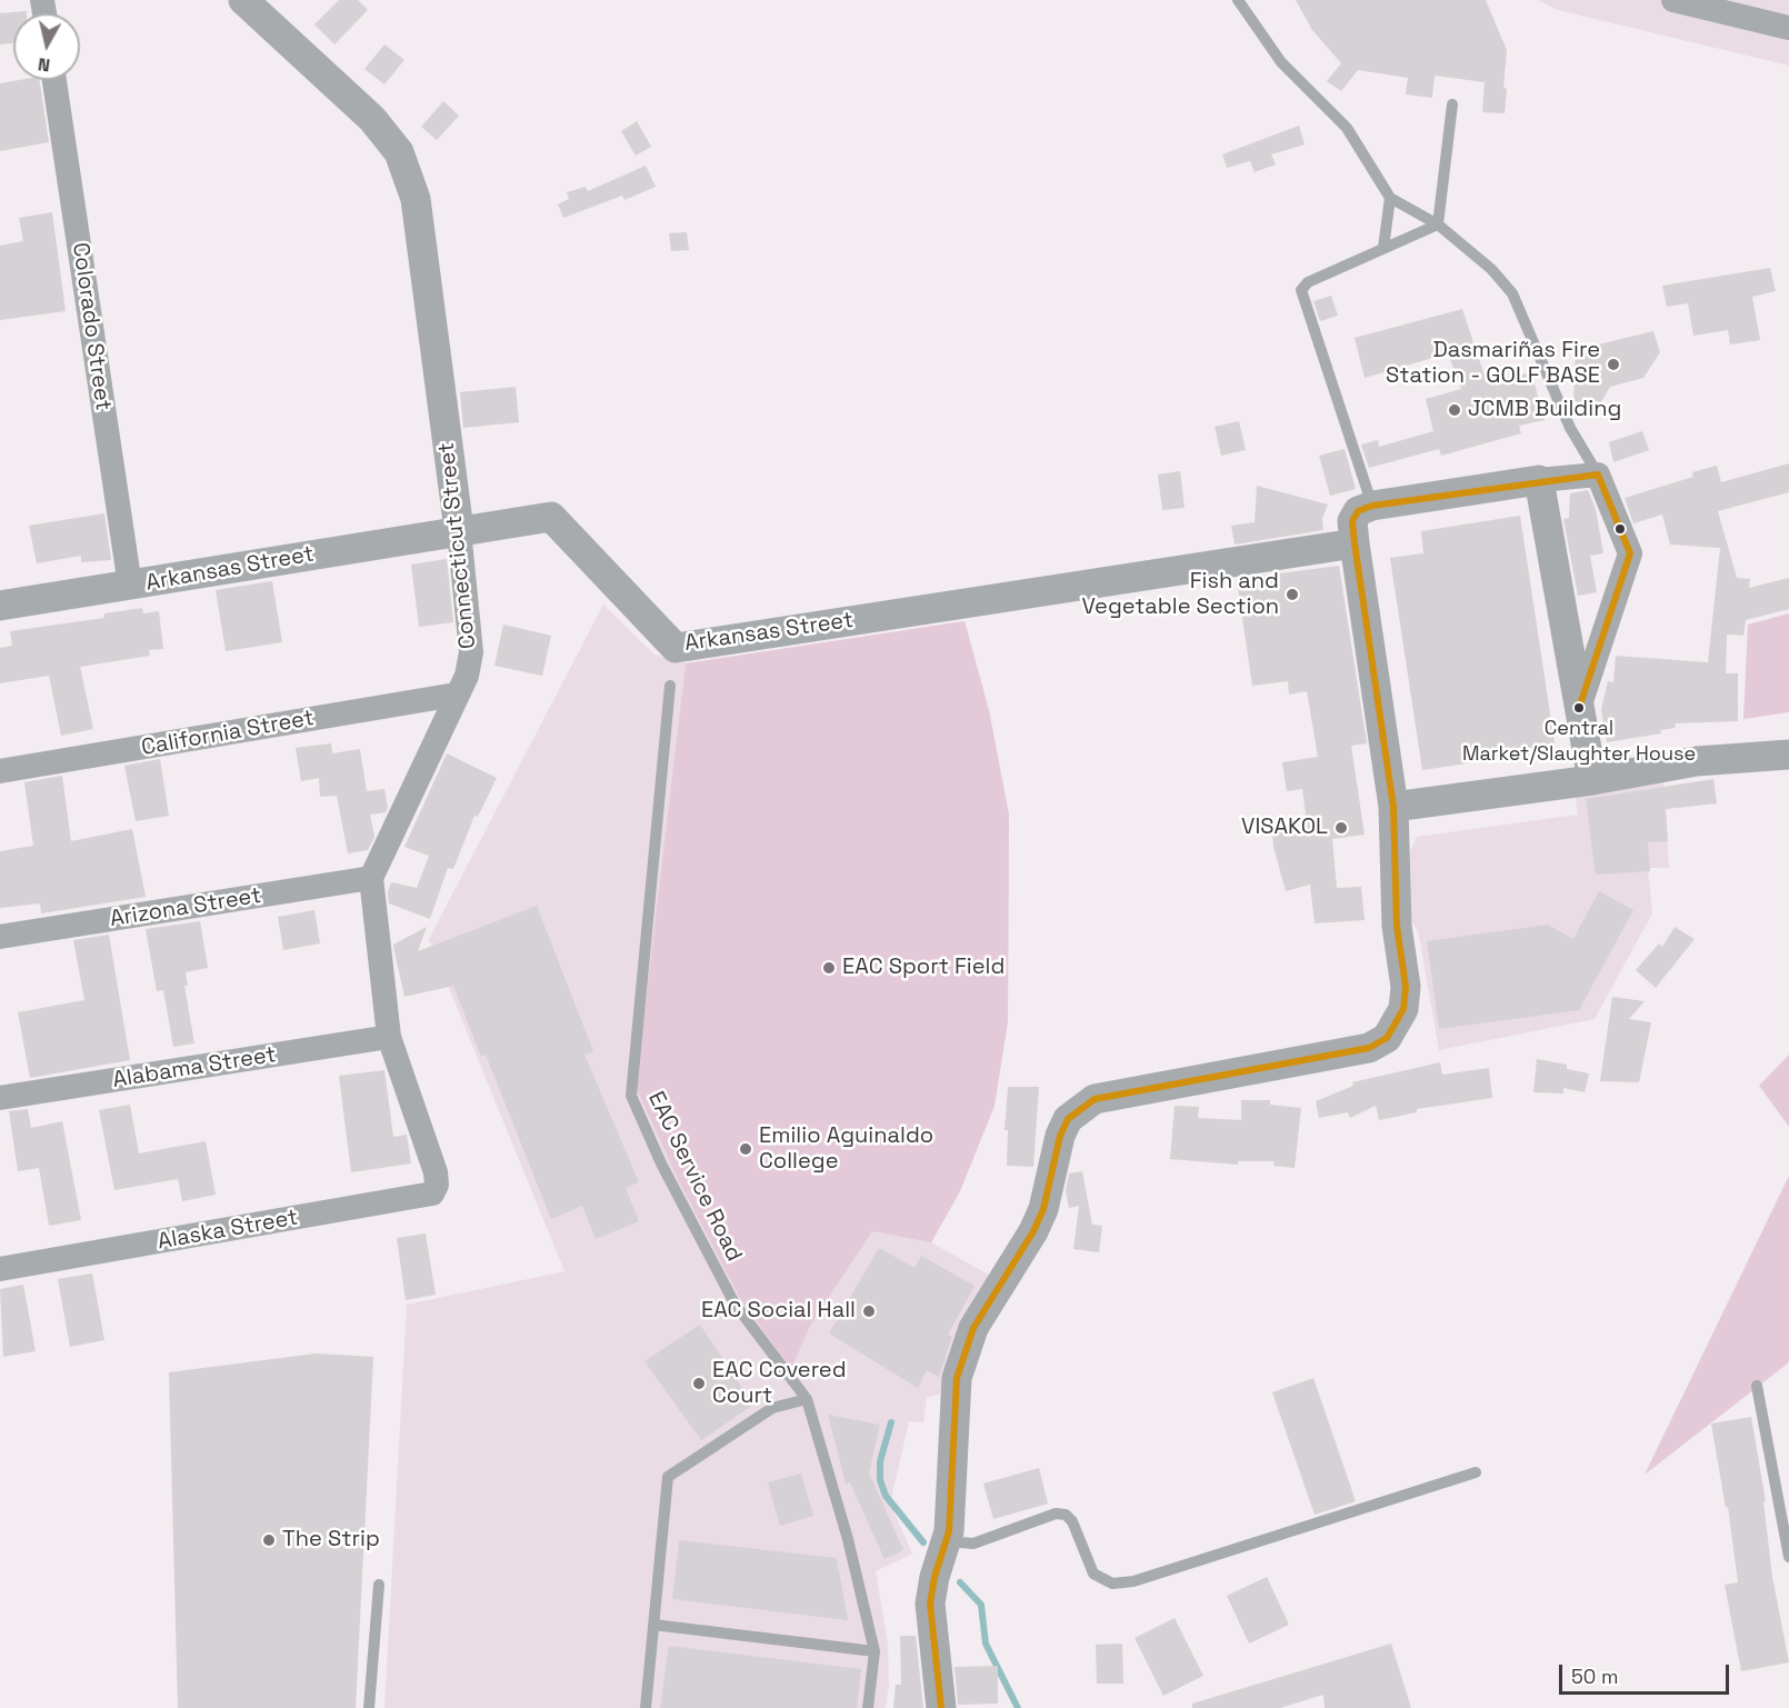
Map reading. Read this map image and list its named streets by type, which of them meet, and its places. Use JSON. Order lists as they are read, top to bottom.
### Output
{
  "streets": {
    "street": [
      "Colorado Street",
      "Connecticut Street",
      "Arkansas Street",
      "California Street",
      "Arizona Street",
      "Alabama Street",
      "Alaska Street"
    ],
    "lane": ["EAC Service Road"]
  },
  "crossings": [
    ["Colorado Street", "Arkansas Street"],
    ["Connecticut Street", "Arkansas Street"],
    ["Connecticut Street", "California Street"],
    ["Connecticut Street", "Arizona Street"],
    ["Alabama Street", "Alaska Street"]
  ],
  "places": [
    "Dasmariñas Fire Station - GOLF BASE",
    "JCMB Building",
    "Fish and Vegetable Section",
    "Central Market/Slaughter House",
    "VISAKOL",
    "EAC Sport Field",
    "Emilio Aguinaldo College",
    "EAC Social Hall",
    "EAC Covered Court",
    "The Strip"
  ],
  "scale_bar": "50 m",
  "north": "bottom"
}
